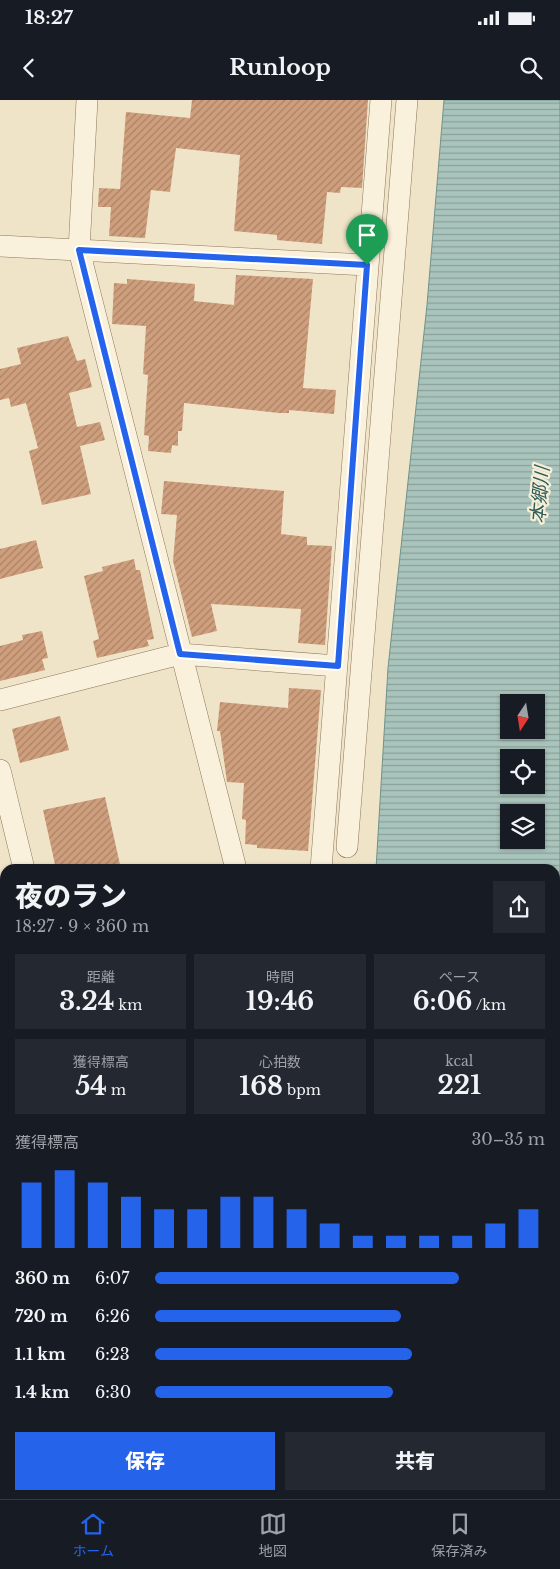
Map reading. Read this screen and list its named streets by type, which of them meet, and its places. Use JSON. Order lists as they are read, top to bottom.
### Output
{
  "water": ["本郷川"],
  "north": "bottom",
  "page": {
    "status": "18:27",
    "header": "Runloop",
    "heading": ["夜のラン", "18:27 · 9 × 360 m"],
    "stats": [
      ["距離", "3.24 km"],
      ["時間", "19:46"],
      ["ペース", "6:06 /km"],
      ["獲得標高", "54 m"],
      ["心拍数", "168 bpm"],
      ["kcal", "221"]
    ],
    "chart": ["獲得標高", "30–35 m"],
    "list": [
      {
        "name": "360 m",
        "note": "6:07"
      },
      {
        "name": "720 m",
        "note": "6:26"
      },
      {
        "name": "1.1 km",
        "note": "6:23"
      },
      {
        "name": "1.4 km",
        "note": "6:30"
      }
    ],
    "buttons": ["保存", "共有"],
    "tabs": ["ホーム", "地図", "保存済み"]
  }
}
